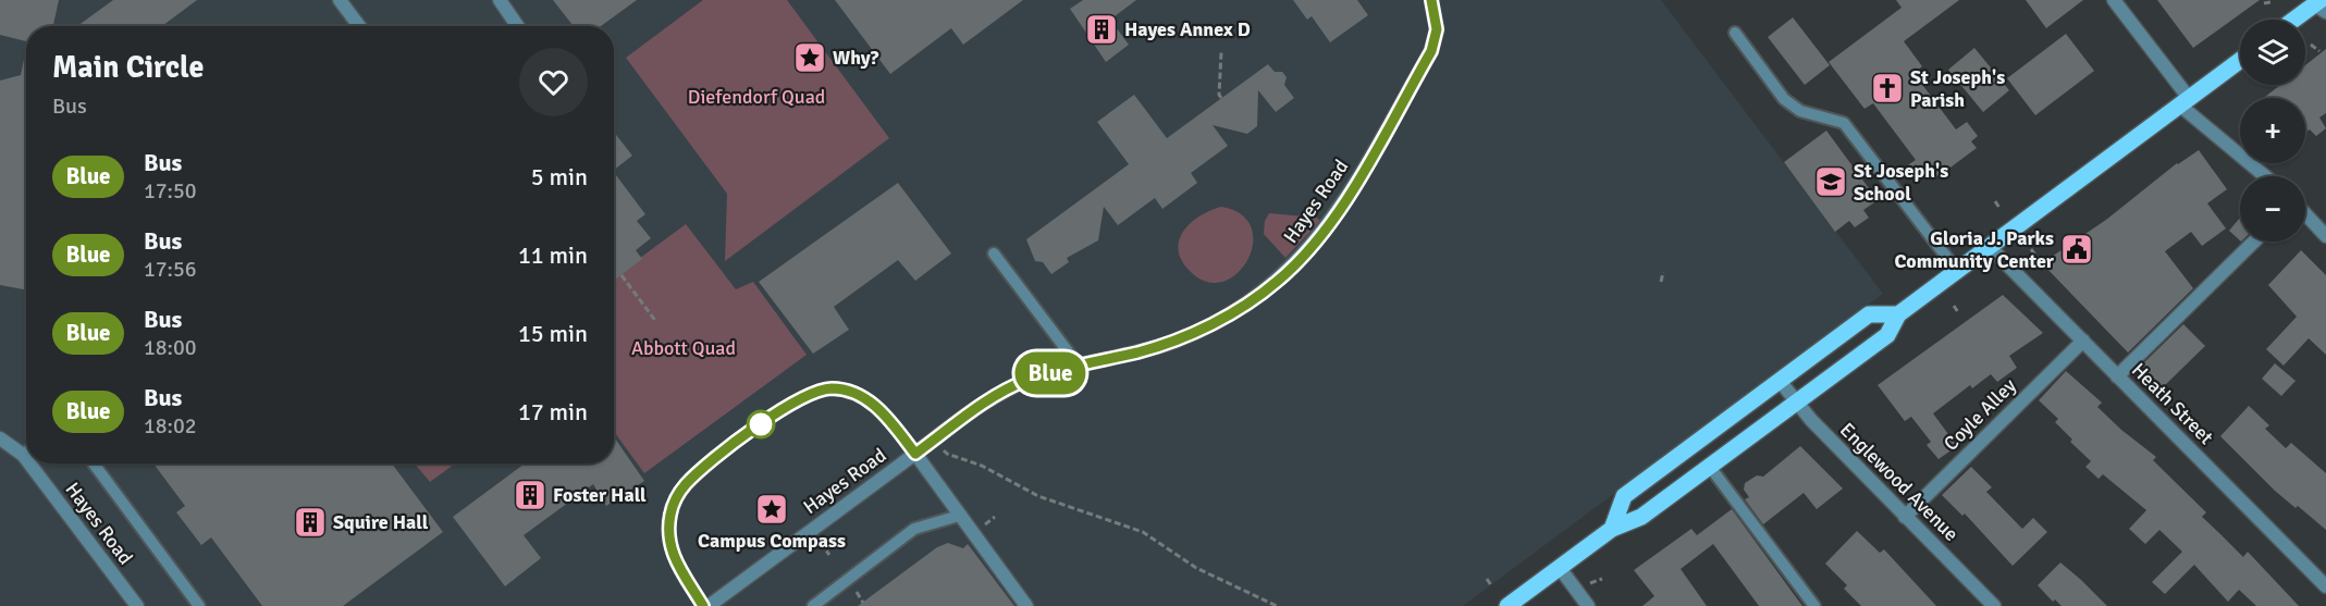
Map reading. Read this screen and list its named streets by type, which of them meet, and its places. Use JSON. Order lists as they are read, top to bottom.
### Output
{
  "streets": {
    "street": [
      "Hayes Road",
      "Heath Street",
      "Coyle Alley",
      "Englewood Avenue"
    ]
  },
  "crossings": [
    ["Heath Street", "Coyle Alley"],
    ["Coyle Alley", "Englewood Avenue"]
  ],
  "parks": ["Diefendorf Quad", "Abbott Quad"],
  "places": {
    "building": ["Hayes Annex D", "Foster Hall", "Squire Hall"],
    "place": ["Why?", "Campus Compass"],
    "church": ["St Joseph's Parish"],
    "school or university": ["St Joseph's School"],
    "public building": ["Gloria J. Parks Community Center"]
  },
  "lines": ["bus line Blue"],
  "page": {
    "on_map": "Blue",
    "map_buttons": ["+", "−"],
    "heading": ["Main Circle", "Bus"],
    "list": [
      {
        "mark": "Blue",
        "name": "Bus",
        "note": "17:50",
        "value": "5 min"
      },
      {
        "mark": "Blue",
        "name": "Bus",
        "note": "17:56",
        "value": "11 min"
      },
      {
        "mark": "Blue",
        "name": "Bus",
        "note": "18:00",
        "value": "15 min"
      },
      {
        "mark": "Blue",
        "name": "Bus",
        "note": "18:02",
        "value": "17 min"
      }
    ]
  }
}
